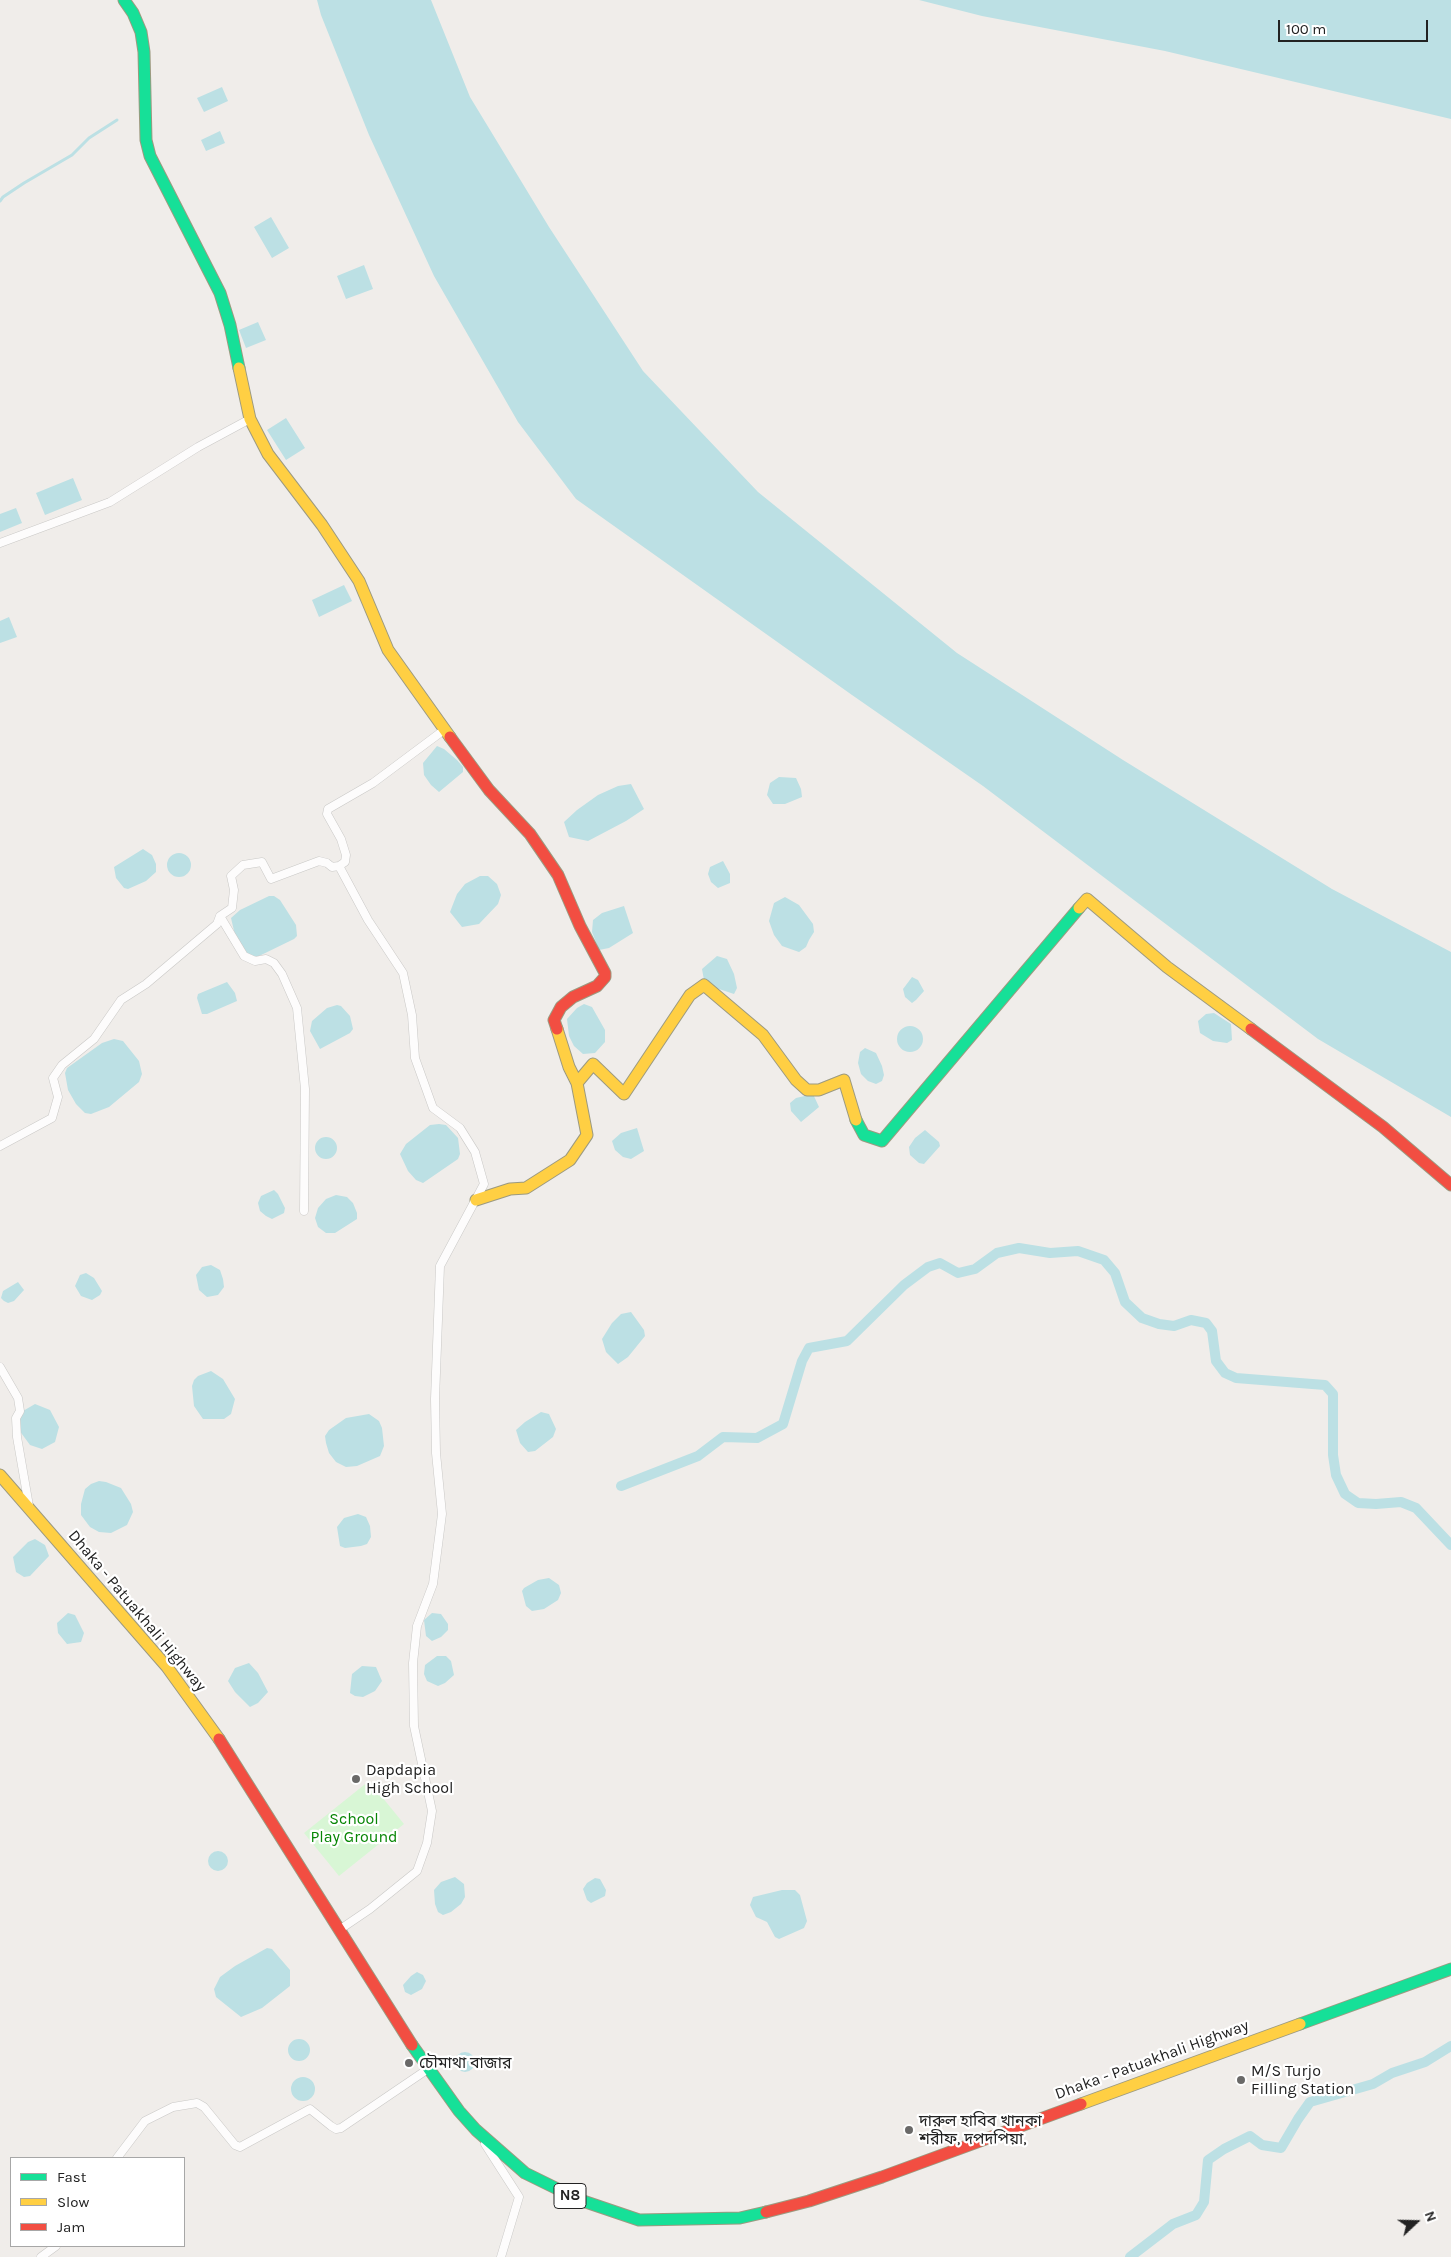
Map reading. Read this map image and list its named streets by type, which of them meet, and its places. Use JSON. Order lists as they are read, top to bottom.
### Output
{
  "streets": {
    "main road": ["Dhaka - Patuakhali Highway", "N8"]
  },
  "parks": ["School Play Ground"],
  "places": [
    "Dapdapia High School",
    "চৌমাথা বাজার",
    "M/S Turjo Filling Station",
    "দারুল হাবিব খানকা শরীফ, দপদপিয়া,"
  ],
  "legend": ["Fast", "Slow", "Jam"],
  "scale_bar": "100 m",
  "north": "right"
}
